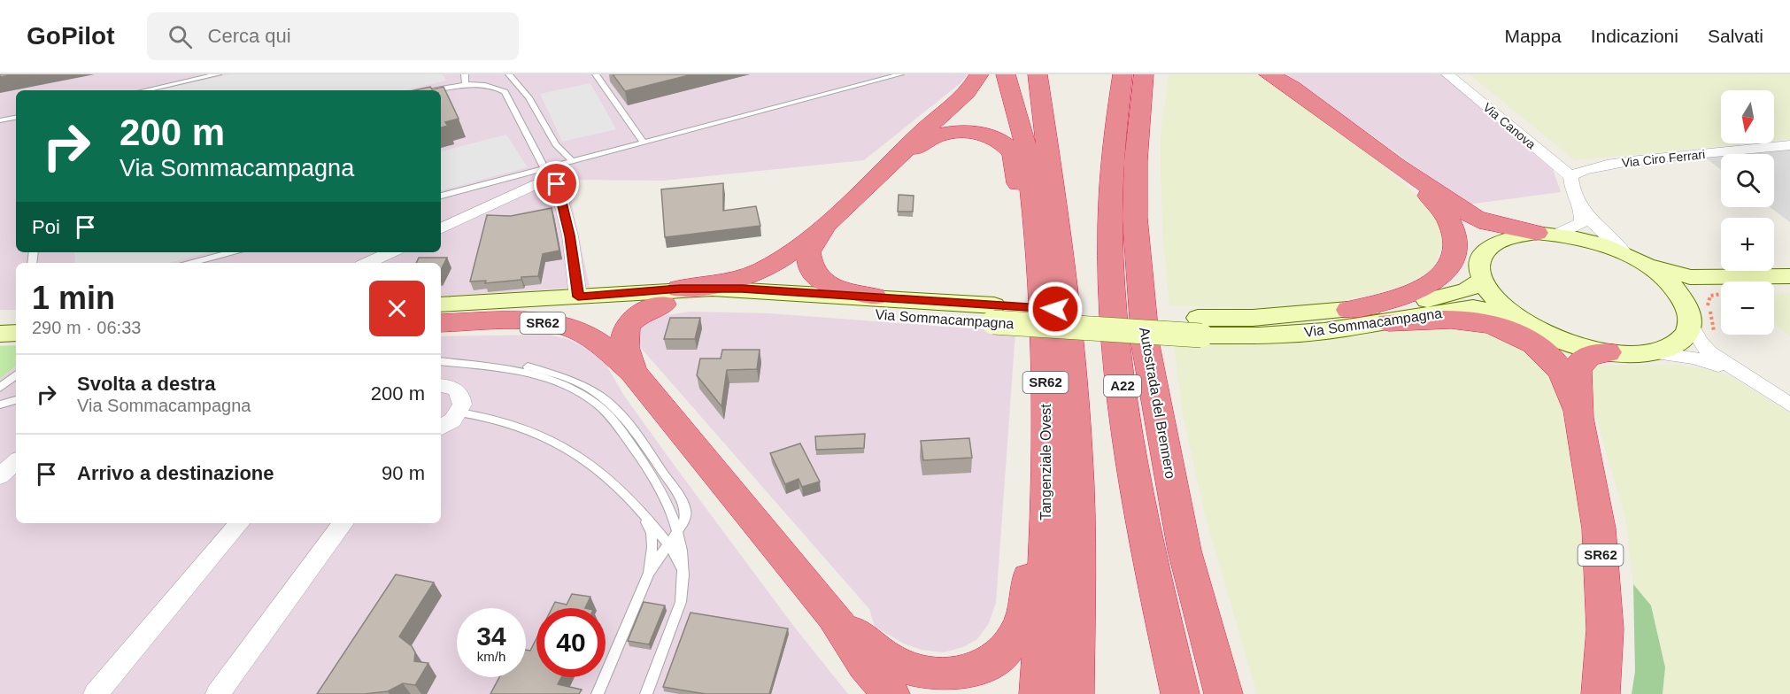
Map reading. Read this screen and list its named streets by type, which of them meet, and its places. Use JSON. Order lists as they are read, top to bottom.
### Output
{
  "streets": {
    "highway": [
      "SR62",
      "A22",
      "Autostrada del Brennero",
      "Tangenziale Ovest"
    ],
    "street": ["Via Canova", "Via Ciro Ferrari", "Via Sommacampagna"]
  },
  "crossings": [
    ["Via Canova", "Via Ciro Ferrari"],
    ["Via Sommacampagna", "SR62"],
    ["SR62", "Tangenziale Ovest"]
  ],
  "north": "bottom",
  "page": {
    "header": "GoPilot",
    "search": "Cerca qui",
    "nav": ["Mappa", "Indicazioni", "Salvati"],
    "map_buttons": ["+", "−"],
    "turn": ["200 m", "Via Sommacampagna"],
    "then": "Poi",
    "heading": ["1 min", "290 m · 06:33"],
    "list": [
      {
        "name": "Svolta a destra",
        "note": "Via Sommacampagna",
        "value": "200 m"
      },
      {
        "name": "Arrivo a destinazione",
        "value": "90 m"
      }
    ],
    "speed": "34 km/h",
    "limit": "40"
  }
}
